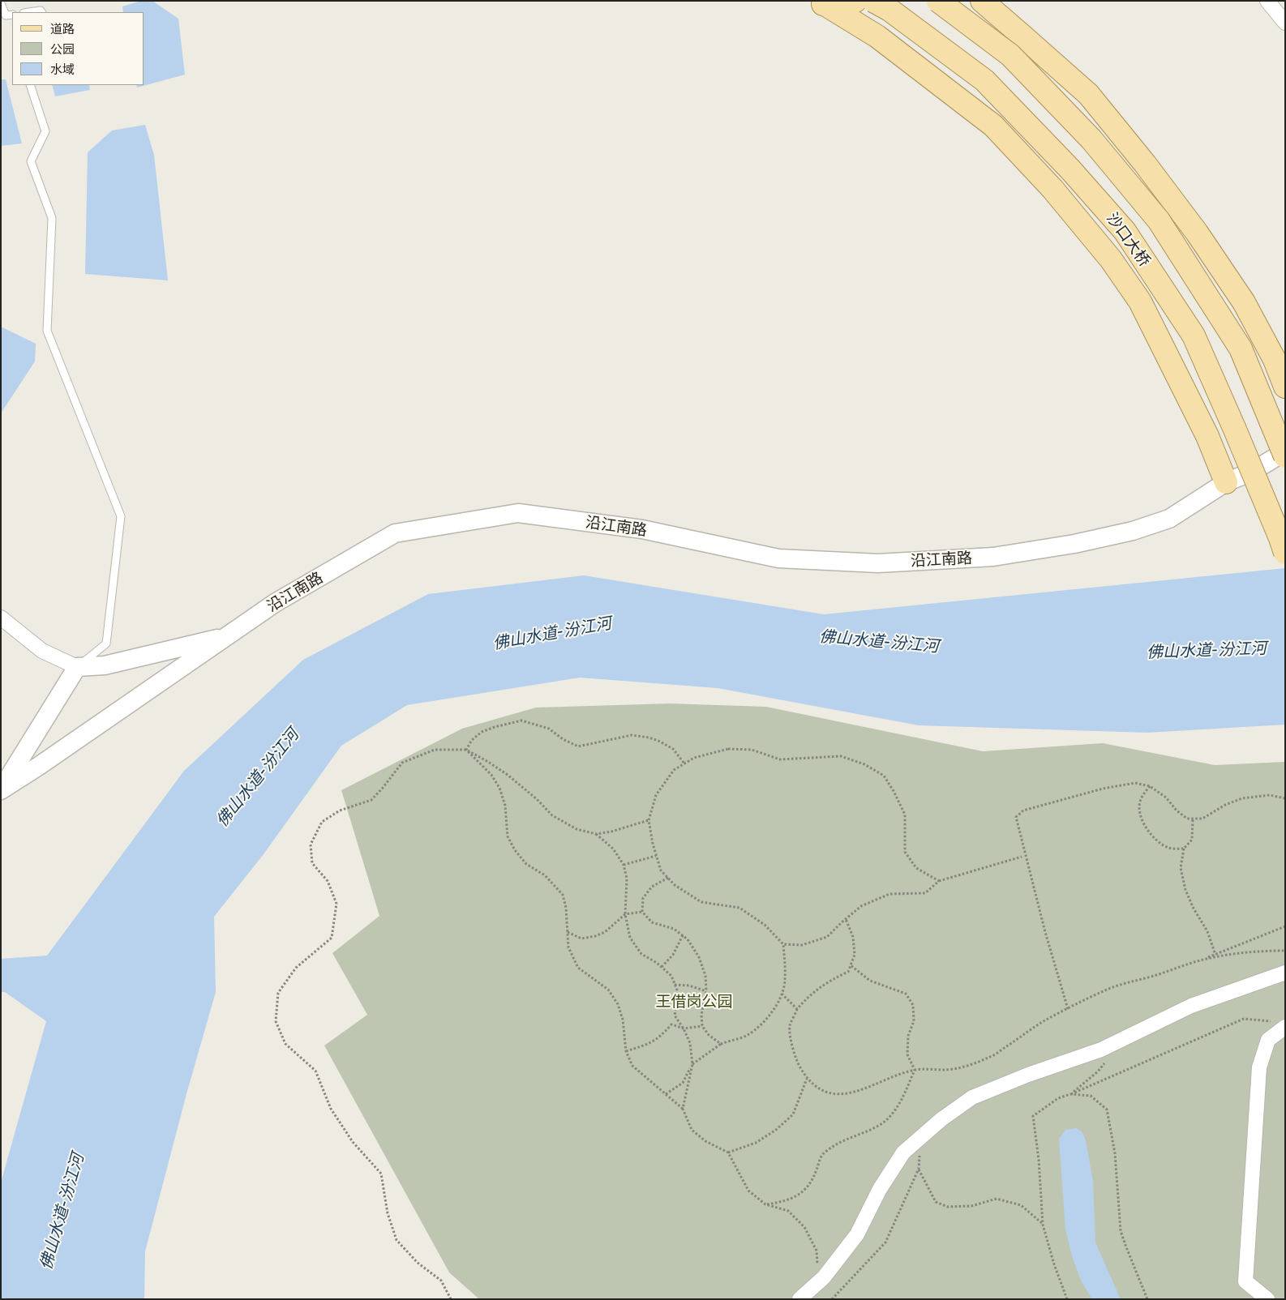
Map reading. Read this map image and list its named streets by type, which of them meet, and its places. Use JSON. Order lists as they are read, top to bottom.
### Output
{
  "streets": {
    "main road": ["沙口大桥"],
    "street": ["沿江南路"]
  },
  "water": ["佛山水道-汾江河"],
  "parks": ["王借岗公园"],
  "legend": ["道路", "公园", "水域"]
}
